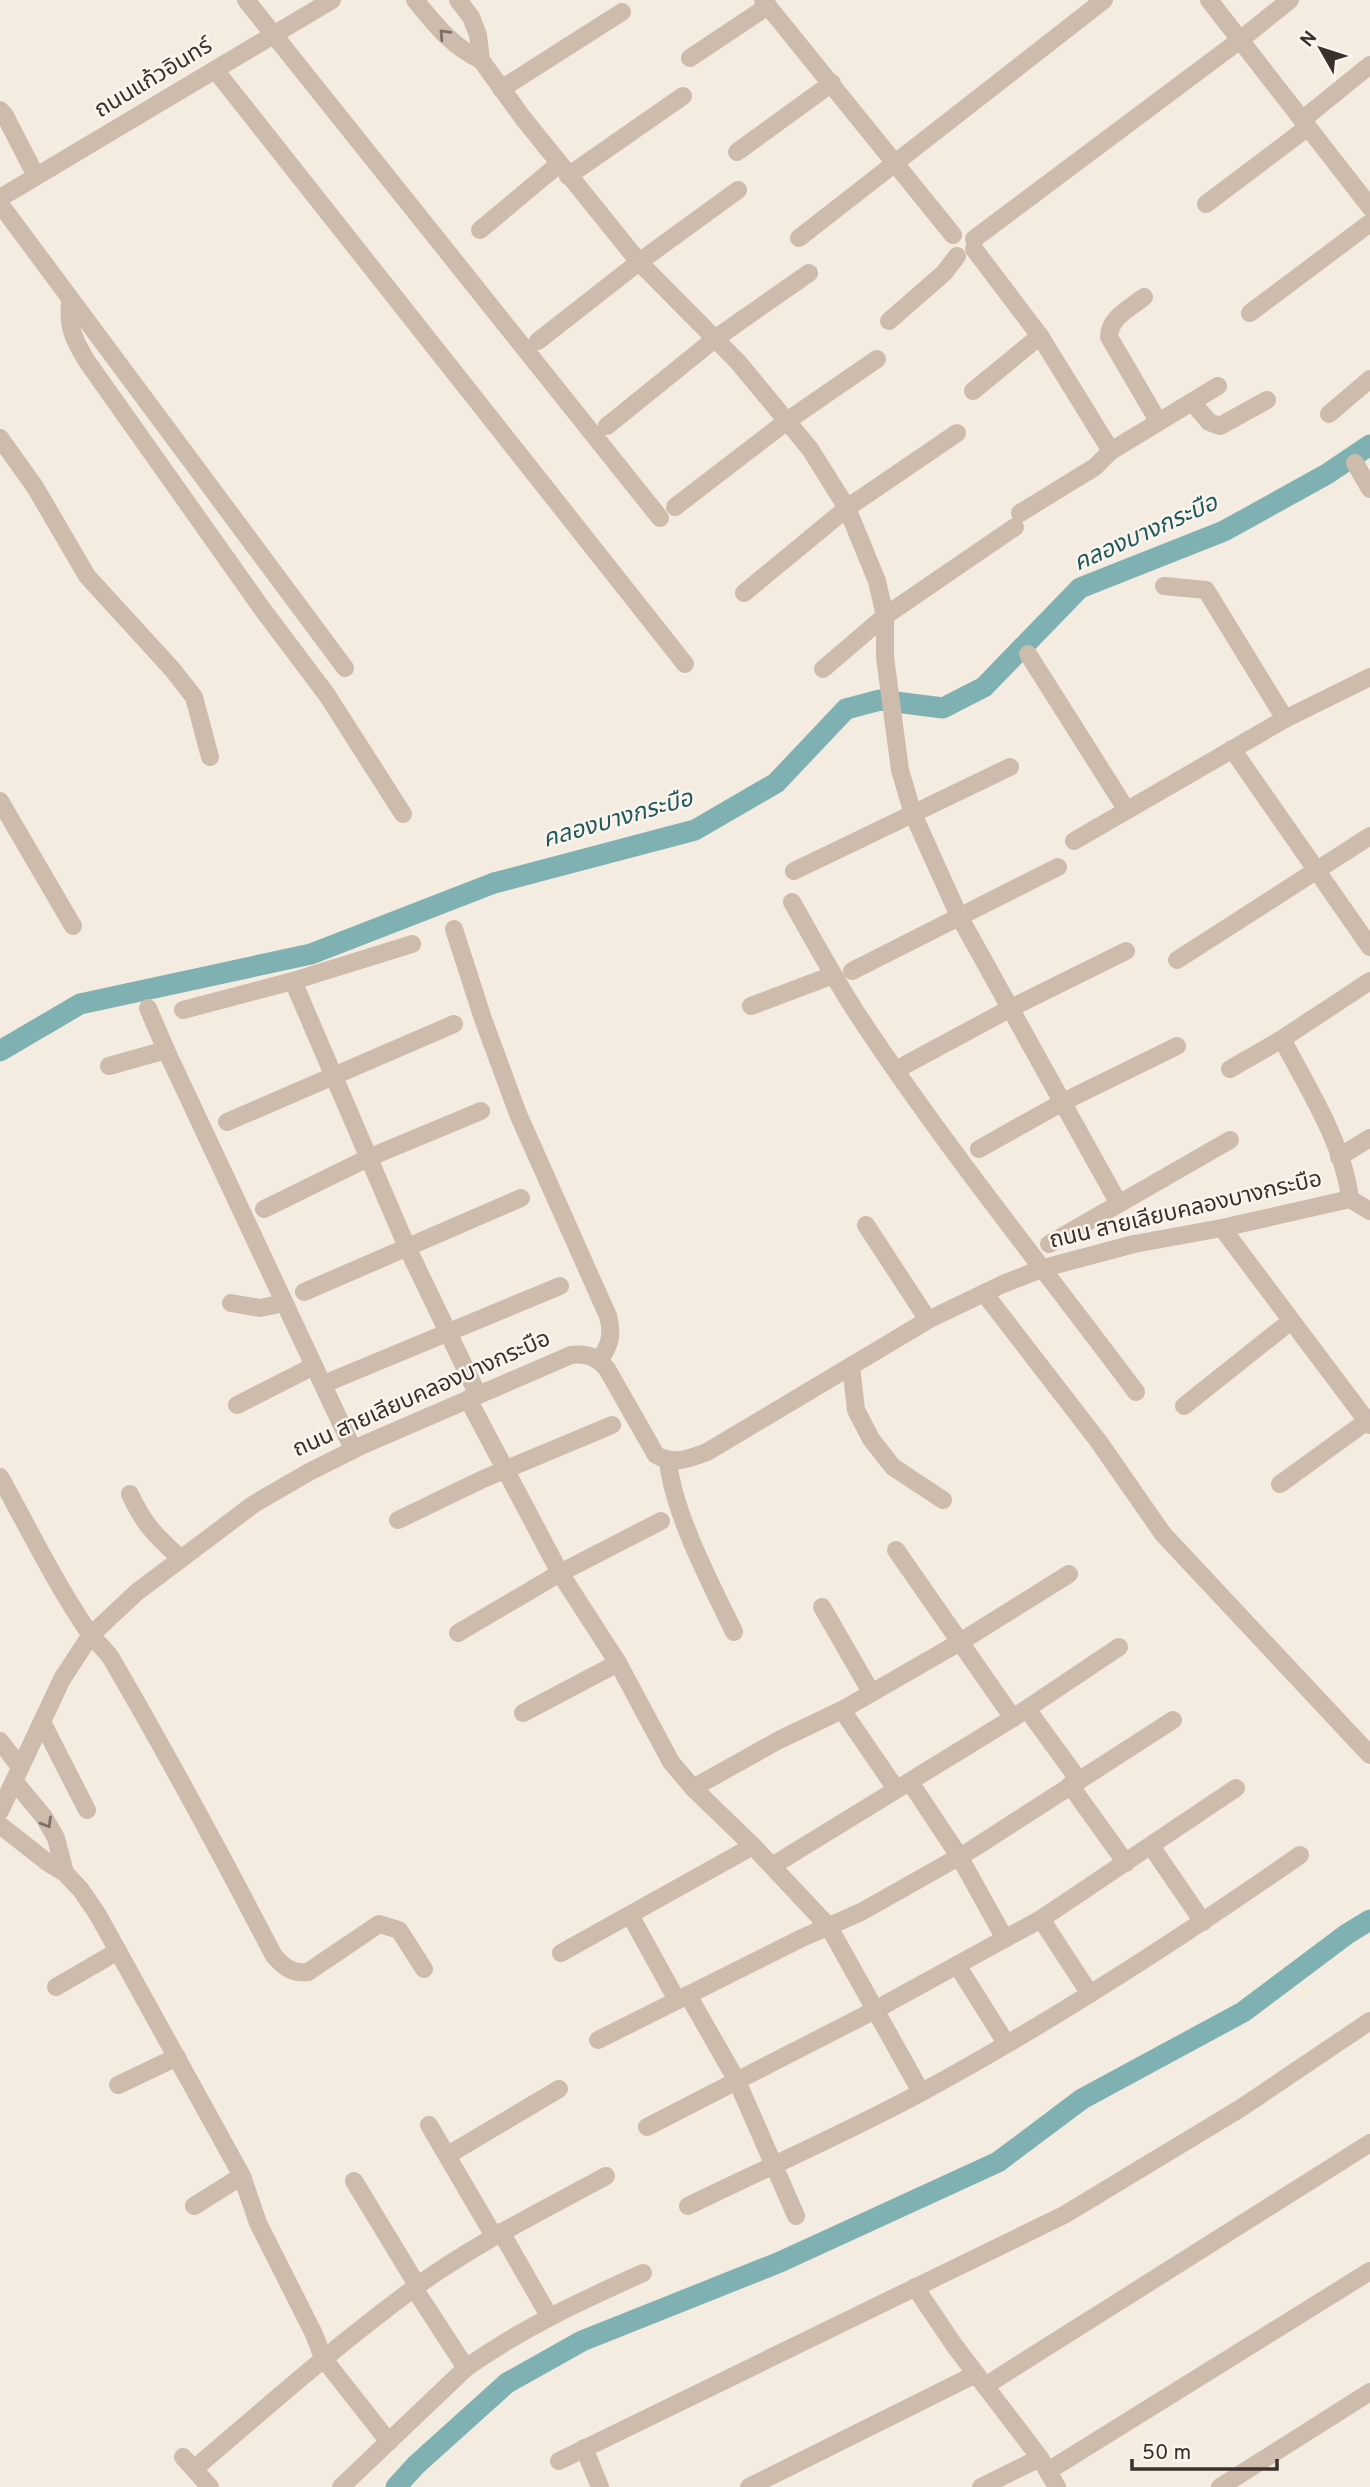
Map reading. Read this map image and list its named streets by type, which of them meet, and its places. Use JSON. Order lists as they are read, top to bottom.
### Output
{
  "streets": {
    "street": ["ถนนแก้วอินทร์", "ถนน สายเลียบคลองบางกระบือ"]
  },
  "water": ["คลองบางกระบือ"],
  "scale_bar": "50 m",
  "north": "top left"
}
